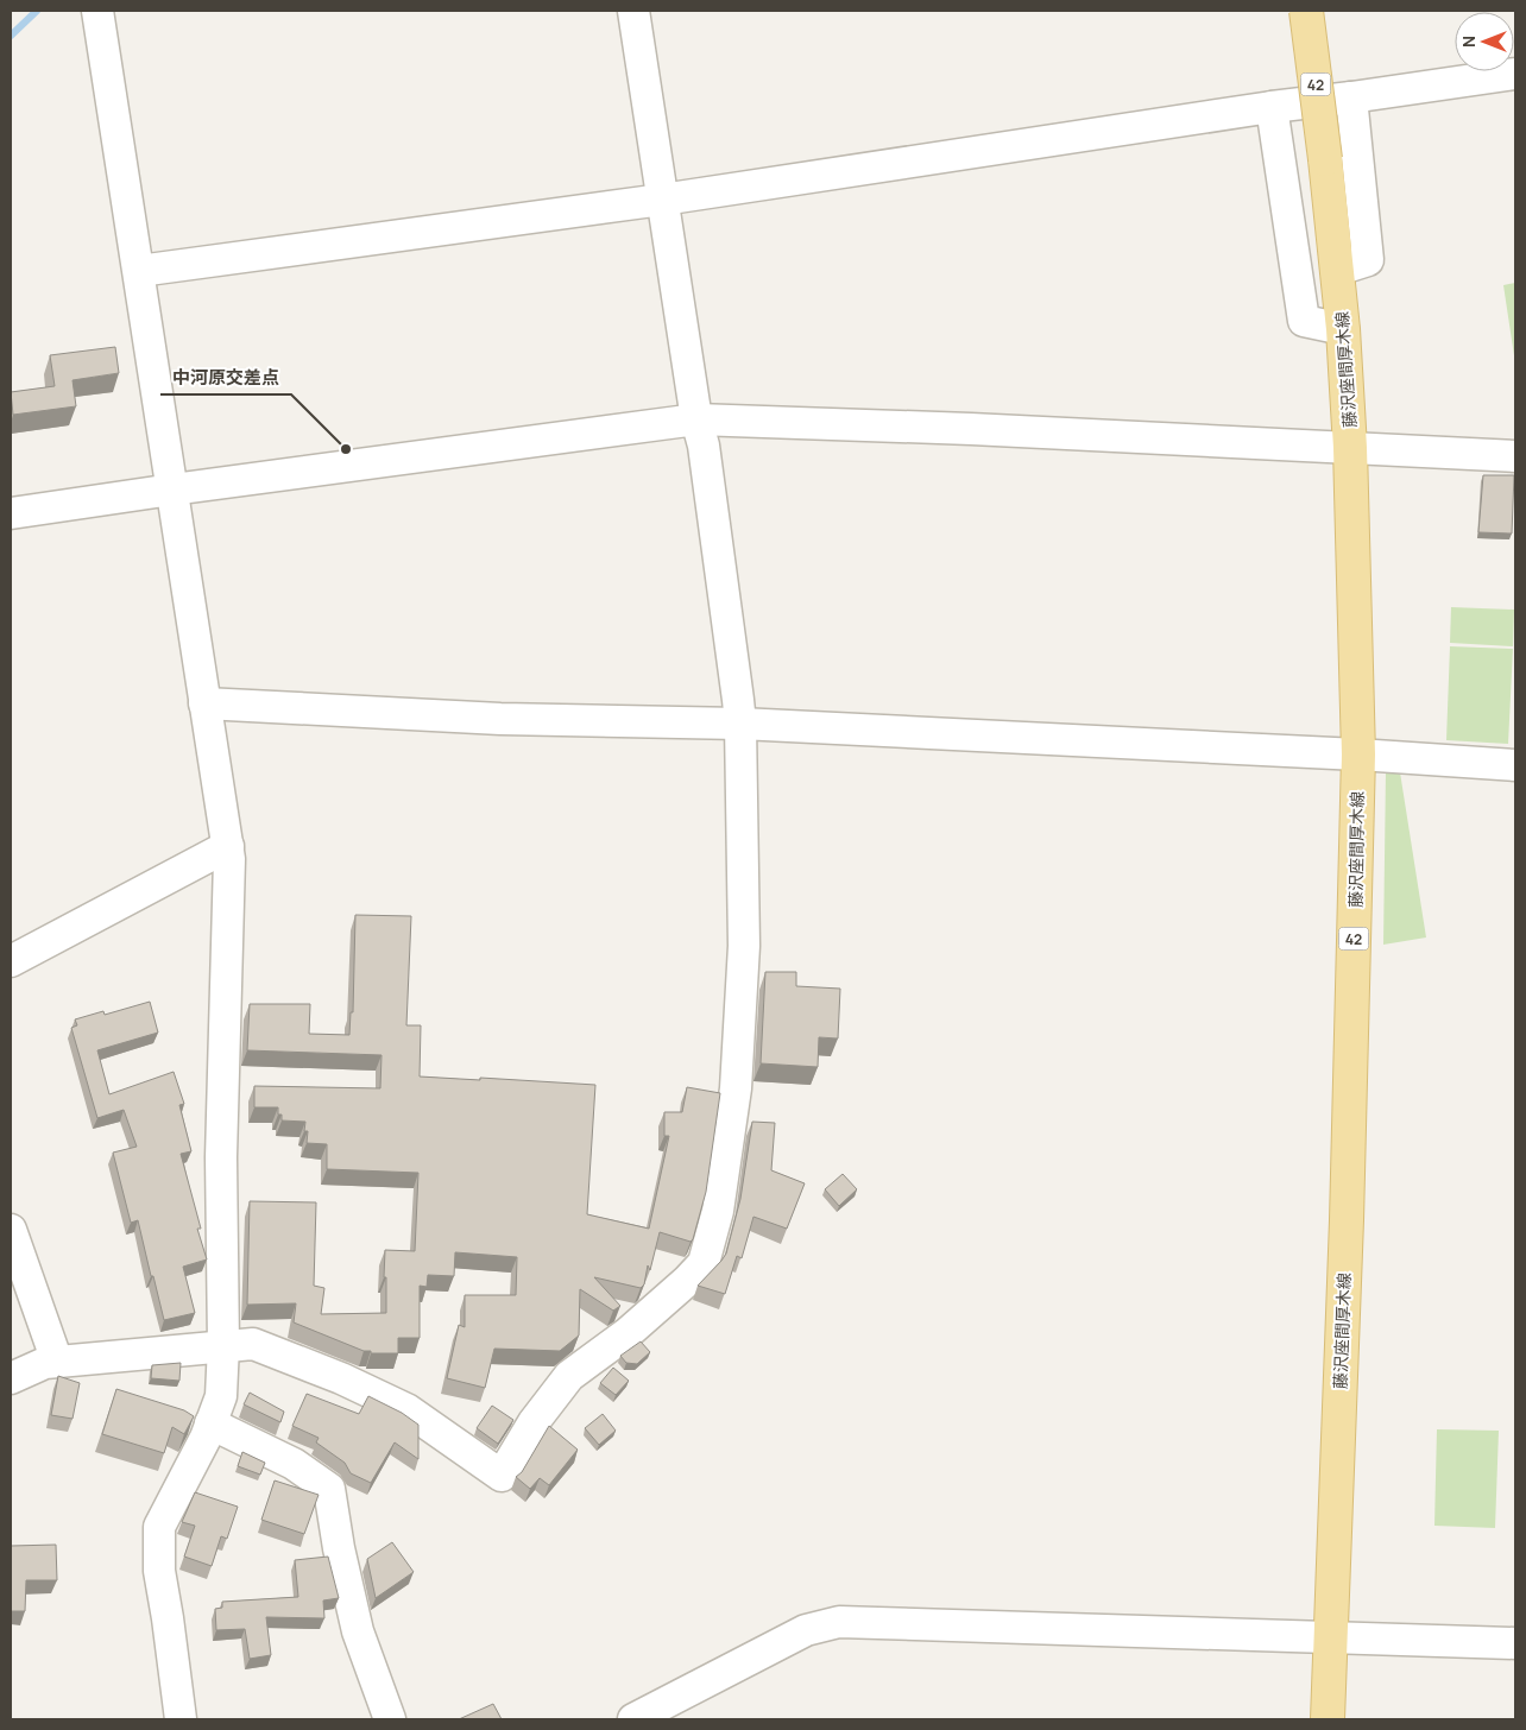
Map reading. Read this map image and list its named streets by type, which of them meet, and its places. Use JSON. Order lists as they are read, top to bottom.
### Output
{
  "streets": {
    "main road": ["42", "藤沢座間厚木線"]
  },
  "places": ["中河原交差点"],
  "north": "left"
}
